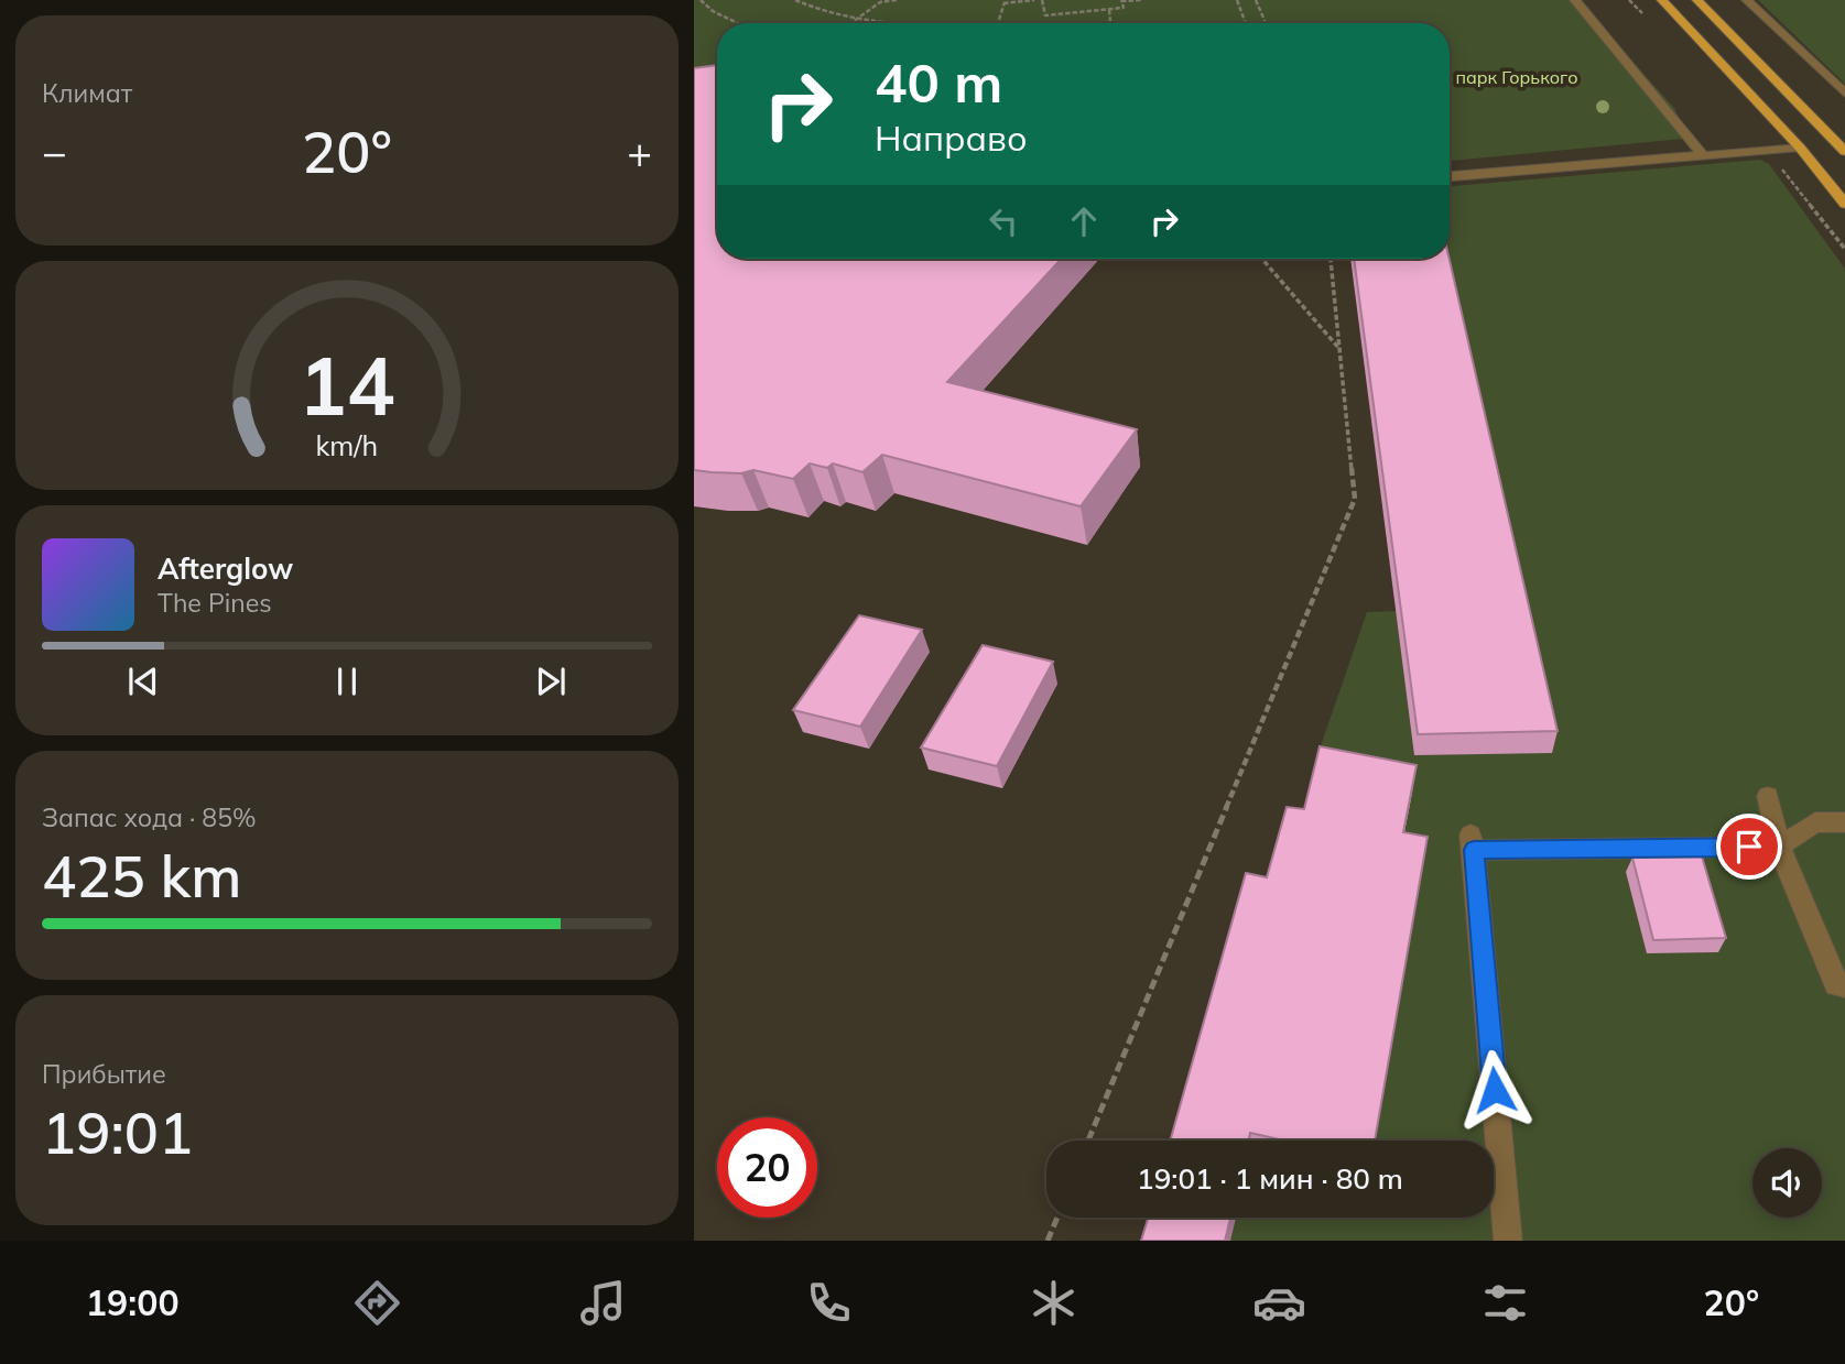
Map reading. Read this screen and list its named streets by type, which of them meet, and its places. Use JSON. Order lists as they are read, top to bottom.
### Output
{
  "parks": ["парк Горького"],
  "page": {
    "tile": [
      "Климат",
      ["Запас хода · 85%", "425 km"],
      ["Прибытие", "19:01"]
    ],
    "turn": ["40 m", "Направо"],
    "heat": ["−", "20°", "+"],
    "song": ["Afterglow", "The Pines"],
    "limit": "20",
    "trip": "19:01 · 1 мин · 80 m",
    "tabs": ["19:00", "20°"],
    "gauge": ["14", "km/h"]
  }
}
